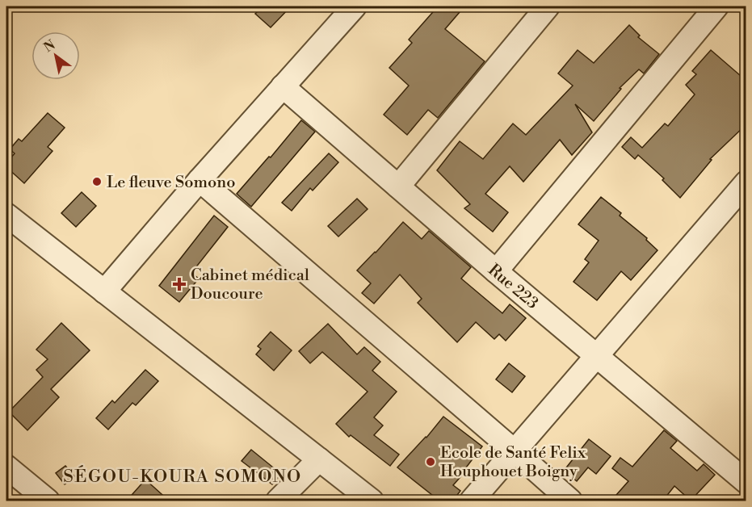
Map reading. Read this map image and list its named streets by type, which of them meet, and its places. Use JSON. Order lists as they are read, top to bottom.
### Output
{
  "streets": {
    "street": ["Rue 223"]
  },
  "districts": ["SÉGOU-KOURA SOMONO"],
  "places": {
    "other": ["Le fleuve Somono", "Ecole de Santé Felix Houphouet Boigny"],
    "health": ["Cabinet médical Doucoure"]
  },
  "north": "top left"
}
